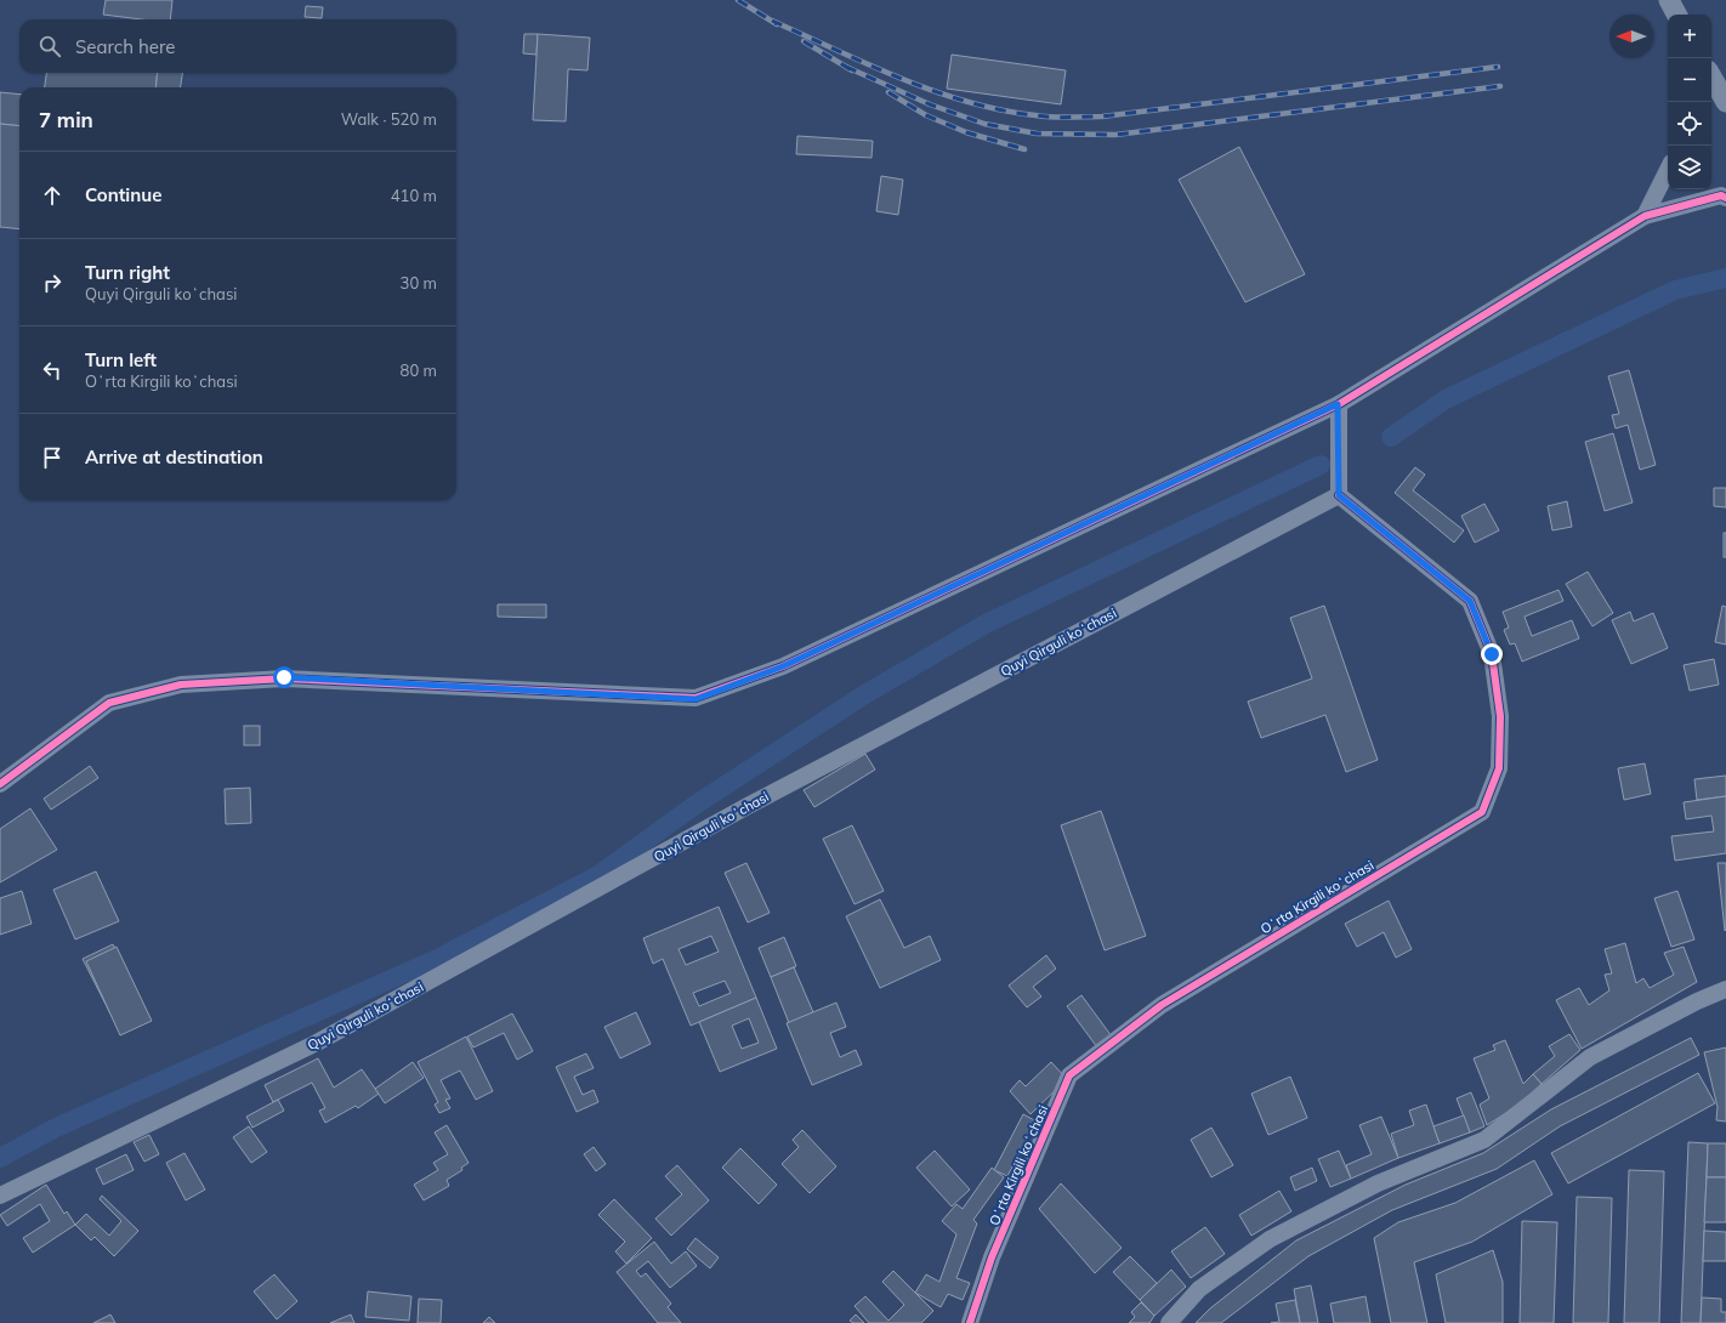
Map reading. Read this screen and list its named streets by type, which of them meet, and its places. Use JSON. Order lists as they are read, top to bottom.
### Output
{
  "streets": {
    "street": ["Quyi Qirguli koʻchasi", "Oʻrta Kirgili koʻchasi"]
  },
  "crossings": [
    ["Quyi Qirguli koʻchasi", "Oʻrta Kirgili koʻchasi"]
  ],
  "north": "left",
  "page": {
    "map_buttons": ["+", "−"],
    "search": "Search here",
    "heading": ["7 min", "Walk · 520 m"],
    "list": [
      ["Continue", "410 m"],
      ["Turn right", "Quyi Qirguli koʻchasi", "30 m"],
      ["Turn left", "Oʻrta Kirgili koʻchasi", "80 m"],
      "Arrive at destination"
    ]
  }
}
